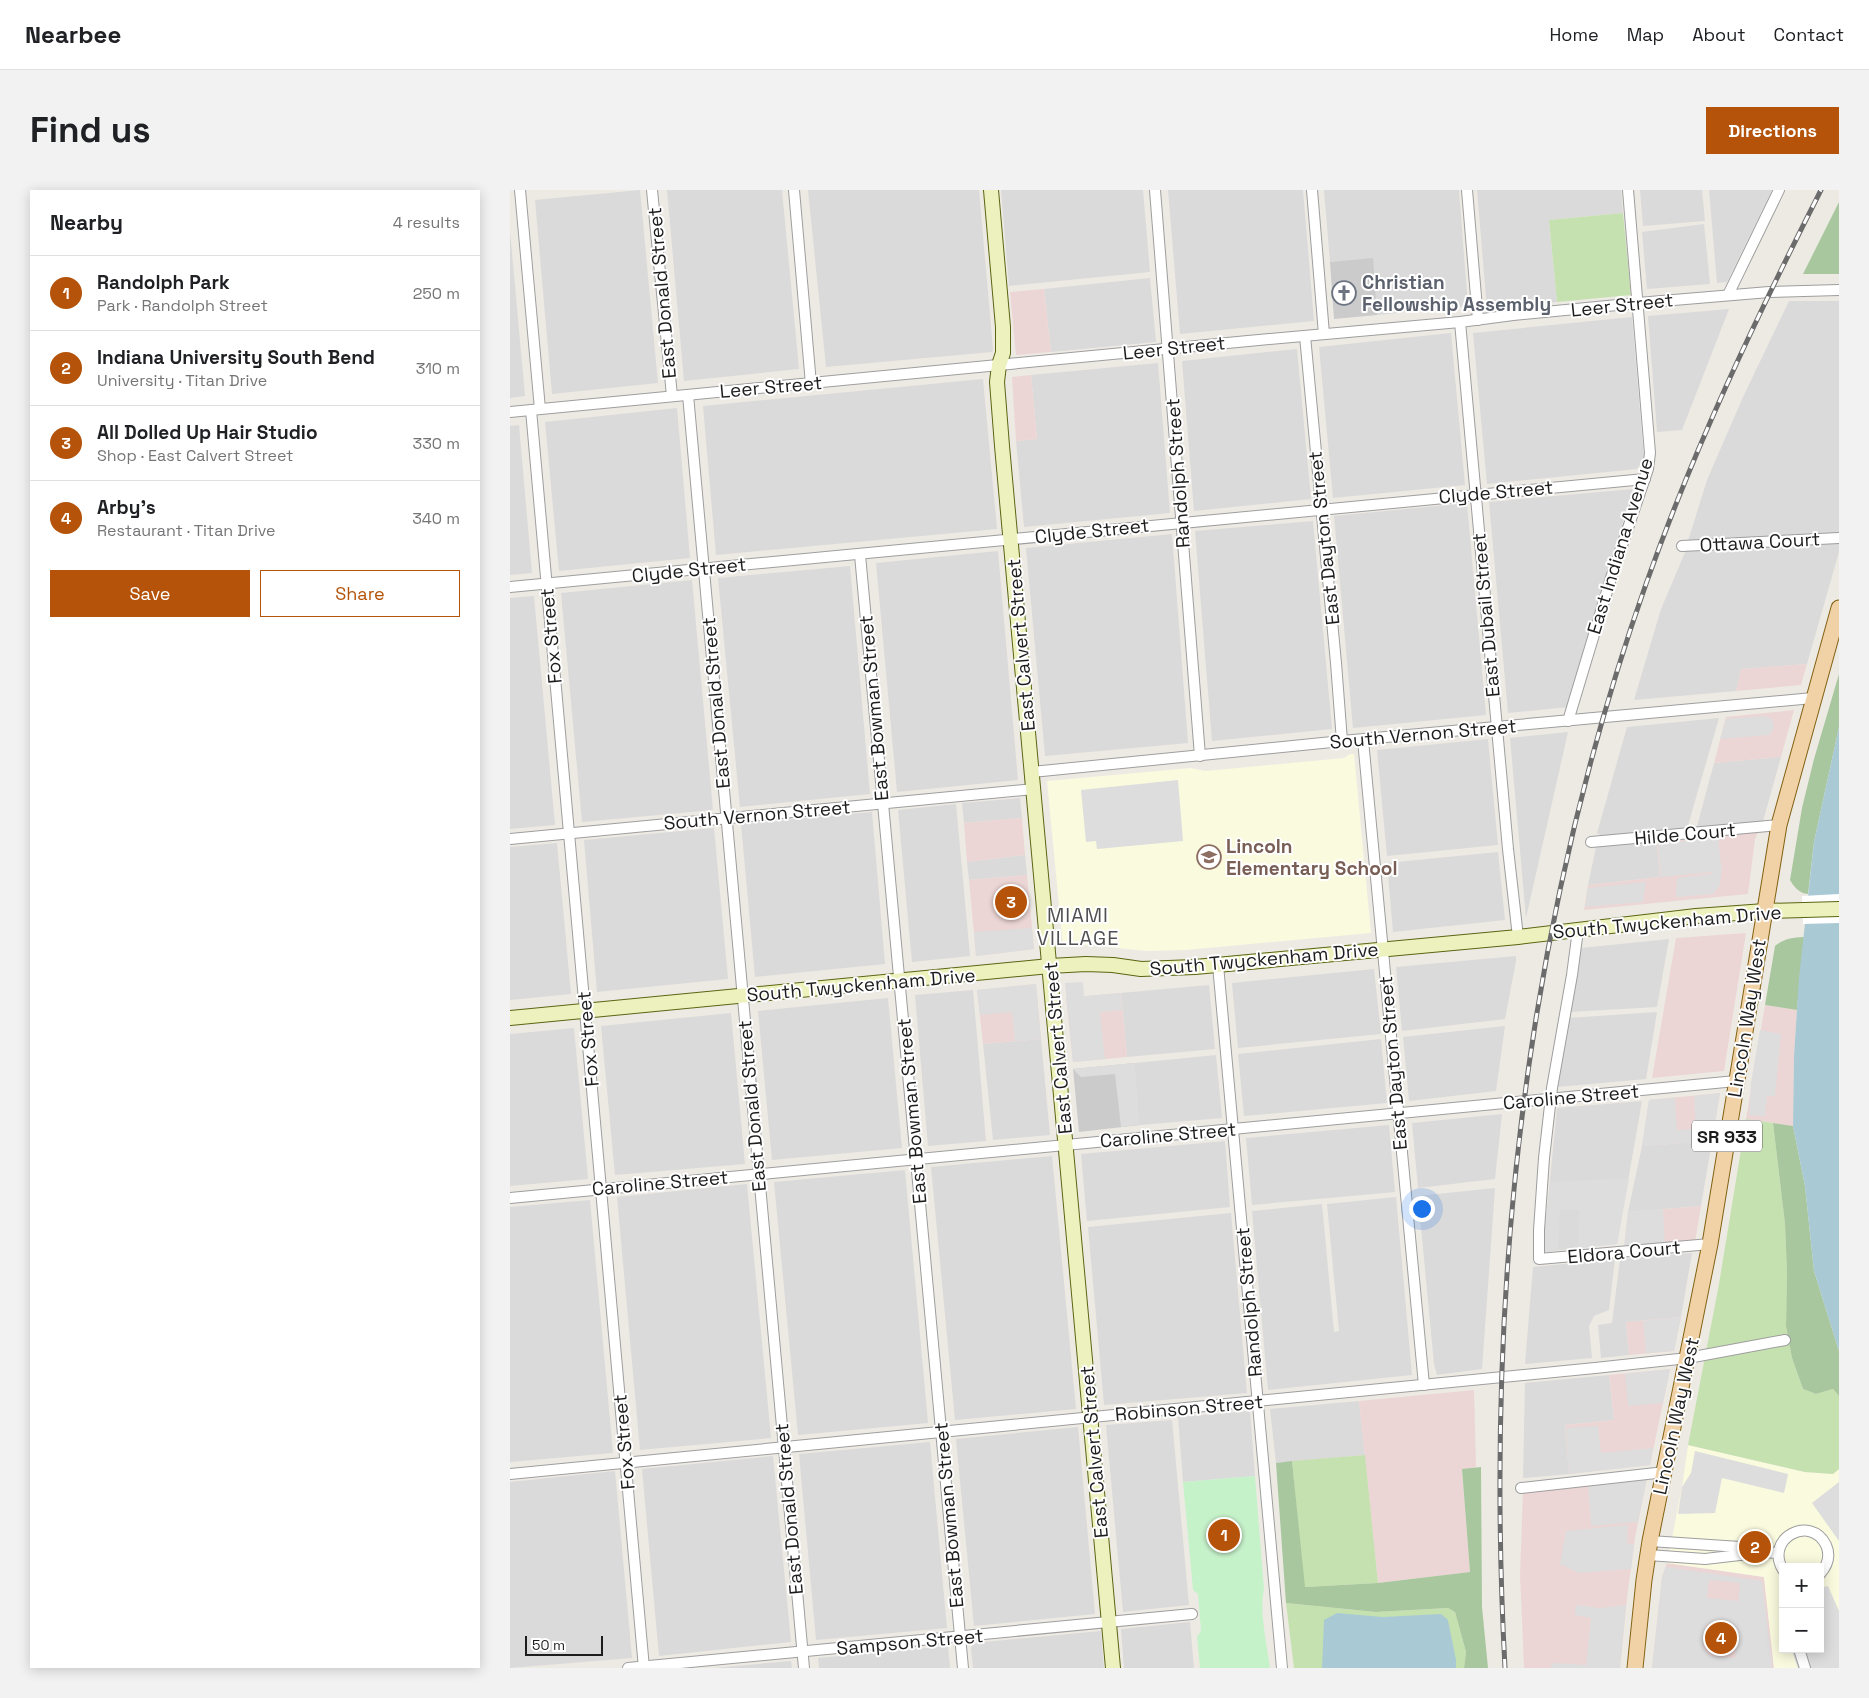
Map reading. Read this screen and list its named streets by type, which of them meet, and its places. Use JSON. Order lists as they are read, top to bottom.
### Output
{
  "streets": {
    "main road": ["Lincoln Way West", "SR 933"],
    "street": [
      "East Donald Street",
      "Leer Street",
      "Randolph Street",
      "Clyde Street",
      "East Dayton Street",
      "Ottawa Court",
      "East Indiana Avenue",
      "East Dubail Street",
      "Fox Street",
      "East Calvert Street",
      "East Bowman Street",
      "South Vernon Street",
      "Hilde Court",
      "South Twyckenham Drive",
      "Caroline Street",
      "Eldora Court",
      "Robinson Street",
      "Sampson Street"
    ]
  },
  "crossings": [
    ["East Donald Street", "Leer Street"],
    ["East Donald Street", "Clyde Street"],
    ["East Donald Street", "South Vernon Street"],
    ["East Donald Street", "South Twyckenham Drive"],
    ["East Donald Street", "Caroline Street"],
    ["East Donald Street", "Robinson Street"],
    ["East Donald Street", "Sampson Street"],
    ["Leer Street", "Randolph Street"],
    ["Leer Street", "East Dayton Street"],
    ["Leer Street", "East Indiana Avenue"],
    ["Leer Street", "East Dubail Street"],
    ["Leer Street", "Fox Street"],
    ["Leer Street", "East Calvert Street"],
    ["Randolph Street", "Clyde Street"],
    ["Randolph Street", "South Vernon Street"],
    ["Randolph Street", "South Twyckenham Drive"],
    ["Randolph Street", "Caroline Street"],
    ["Randolph Street", "Robinson Street"],
    ["Clyde Street", "East Dayton Street"],
    ["Clyde Street", "East Indiana Avenue"],
    ["Clyde Street", "East Dubail Street"],
    ["Clyde Street", "Fox Street"],
    ["Clyde Street", "East Calvert Street"],
    ["Clyde Street", "East Bowman Street"],
    ["East Dayton Street", "South Vernon Street"],
    ["East Dayton Street", "South Twyckenham Drive"],
    ["East Dayton Street", "Caroline Street"],
    ["East Dayton Street", "Robinson Street"],
    ["East Indiana Avenue", "South Vernon Street"],
    ["East Dubail Street", "South Vernon Street"],
    ["East Dubail Street", "South Twyckenham Drive"],
    ["Fox Street", "South Vernon Street"],
    ["Fox Street", "South Twyckenham Drive"],
    ["Fox Street", "Caroline Street"],
    ["Fox Street", "Robinson Street"],
    ["Fox Street", "Sampson Street"],
    ["East Calvert Street", "South Vernon Street"],
    ["East Calvert Street", "South Twyckenham Drive"],
    ["East Calvert Street", "Caroline Street"],
    ["East Calvert Street", "Robinson Street"],
    ["East Calvert Street", "Sampson Street"],
    ["East Bowman Street", "South Vernon Street"],
    ["East Bowman Street", "South Twyckenham Drive"],
    ["East Bowman Street", "Caroline Street"],
    ["East Bowman Street", "Robinson Street"],
    ["East Bowman Street", "Sampson Street"],
    ["South Vernon Street", "Lincoln Way West"],
    ["Hilde Court", "Lincoln Way West"],
    ["South Twyckenham Drive", "Lincoln Way West"],
    ["Lincoln Way West", "Caroline Street"],
    ["Lincoln Way West", "Eldora Court"],
    ["Lincoln Way West", "Robinson Street"],
    ["Caroline Street", "Eldora Court"]
  ],
  "districts": ["MIAMI VILLAGE"],
  "places": {
    "church": ["Christian Fellowship Assembly"],
    "school or university": ["Lincoln Elementary School"]
  },
  "scale_bar": "50 m",
  "page": {
    "header": "Nearbee",
    "nav": [
      "Home",
      "Map",
      "About",
      "Contact"
    ],
    "buttons": [
      "Directions",
      ["Save", "Share"]
    ],
    "title": "Find us",
    "heading": ["Nearby", "4 results"],
    "list": [
      {
        "mark": "1",
        "name": "Randolph Park",
        "note": "Park · Randolph Street",
        "value": "250 m"
      },
      {
        "mark": "2",
        "name": "Indiana University South Bend",
        "note": "University · Titan Drive",
        "value": "310 m"
      },
      {
        "mark": "3",
        "name": "All Dolled Up Hair Studio",
        "note": "Shop · East Calvert Street",
        "value": "330 m"
      },
      {
        "mark": "4",
        "name": "Arby's",
        "note": "Restaurant · Titan Drive",
        "value": "340 m"
      }
    ],
    "pins": [
      "3",
      "1",
      "2",
      "4"
    ],
    "map_buttons": ["+", "−"],
    "scale": "50 m"
  }
}
